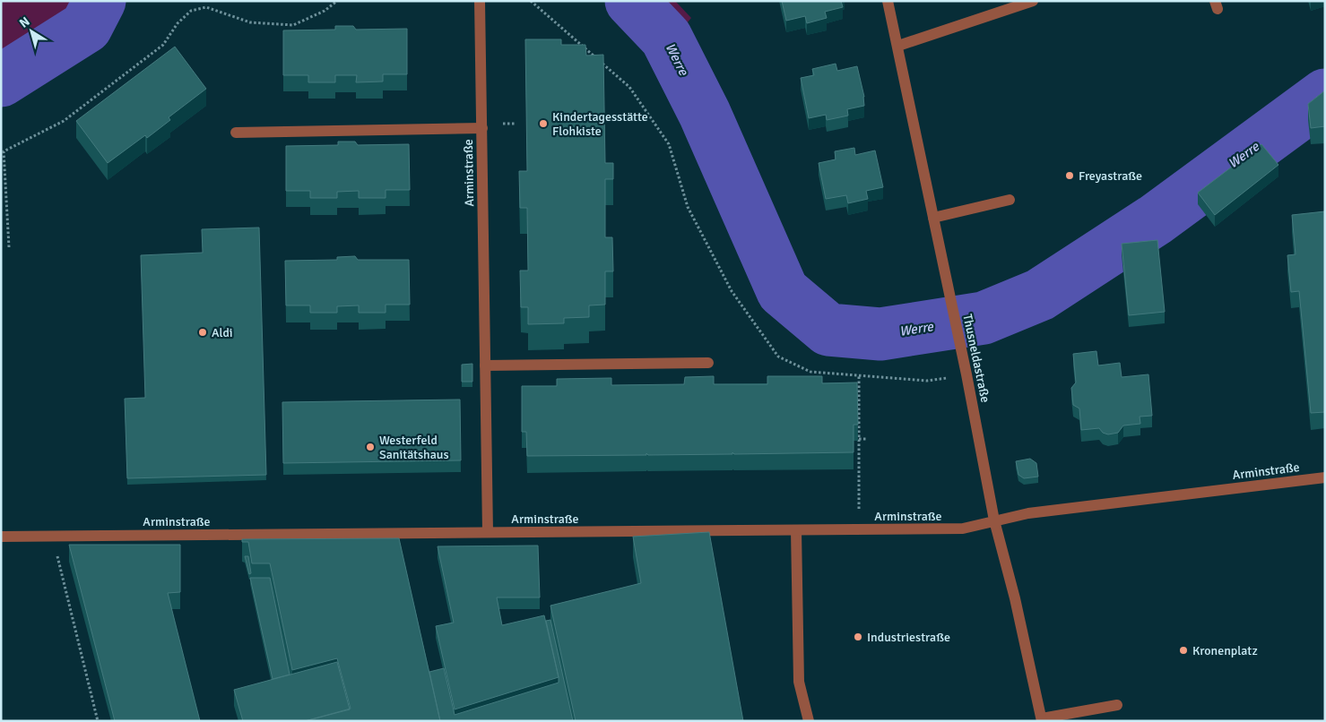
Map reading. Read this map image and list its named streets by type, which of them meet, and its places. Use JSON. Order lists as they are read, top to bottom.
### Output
{
  "streets": {
    "street": ["Arminstraße", "Thusneldastraße"]
  },
  "crossings": [
    ["Arminstraße", "Thusneldastraße"]
  ],
  "water": ["Werre"],
  "places": [
    "Kindertagesstätte Flohkiste",
    "Freyastraße",
    "Aldi",
    "Westerfeld Sanitätshaus",
    "Industriestraße",
    "Kronenplatz"
  ],
  "north": "top left"
}
